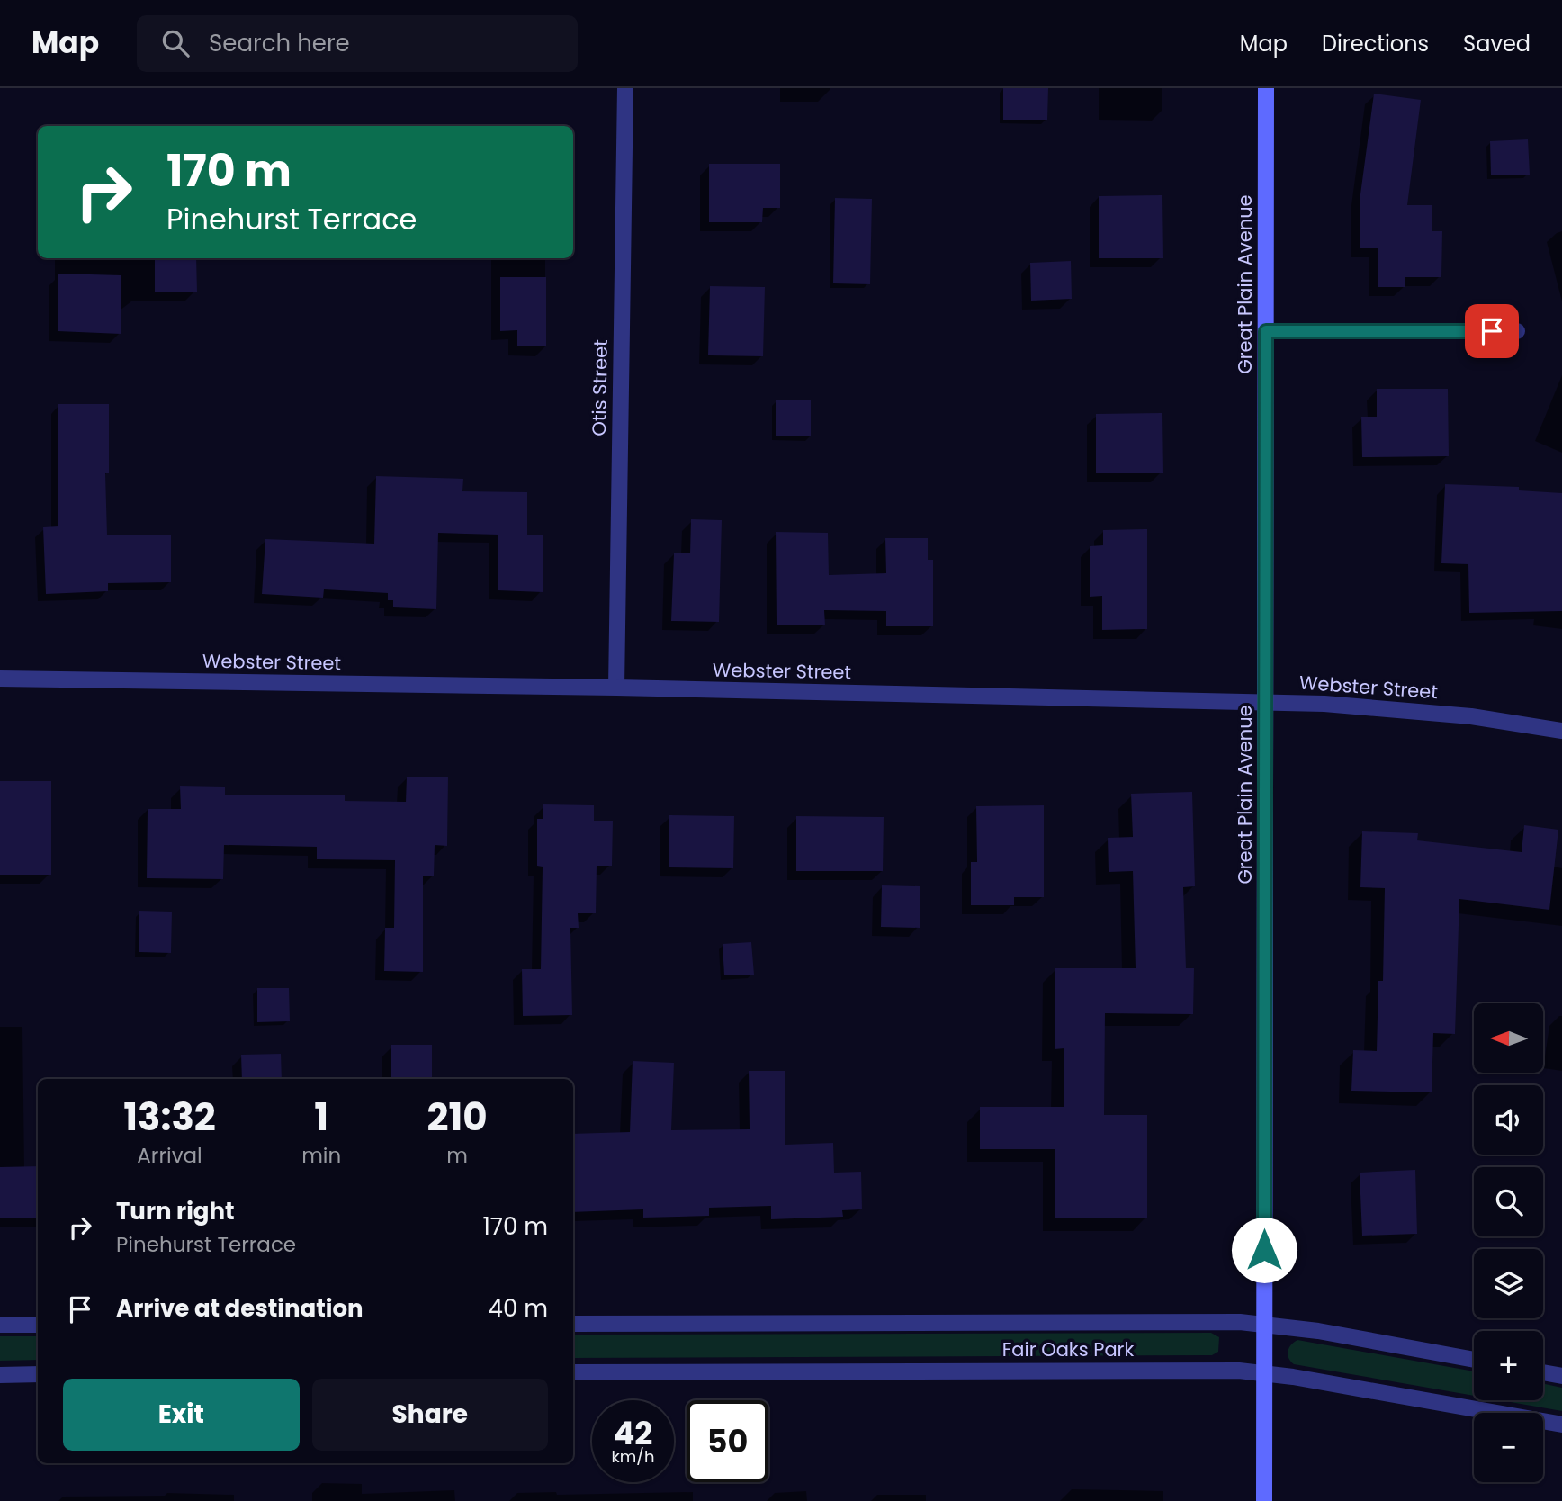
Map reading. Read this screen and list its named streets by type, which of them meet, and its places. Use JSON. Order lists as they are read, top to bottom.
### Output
{
  "streets": {
    "main road": ["Great Plain Avenue"],
    "street": ["Otis Street", "Webster Street", "Fair Oaks Park"]
  },
  "crossings": [
    ["Great Plain Avenue", "Webster Street"],
    ["Great Plain Avenue", "Fair Oaks Park"],
    ["Otis Street", "Webster Street"]
  ],
  "north": "left",
  "page": {
    "header": "Map",
    "search": "Search here",
    "nav": ["Map", "Directions", "Saved"],
    "turn": ["170 m", "Pinehurst Terrace"],
    "map_buttons": ["+", "−"],
    "eta": [
      "13:32",
      "Arrival",
      "1",
      "min",
      "210",
      "m"
    ],
    "list": [
      {
        "name": "Turn right",
        "note": "Pinehurst Terrace",
        "value": "170 m"
      },
      {
        "name": "Arrive at destination",
        "value": "40 m"
      }
    ],
    "buttons": ["Exit", "Share"],
    "speed": "42 km/h",
    "limit": "50"
  }
}
